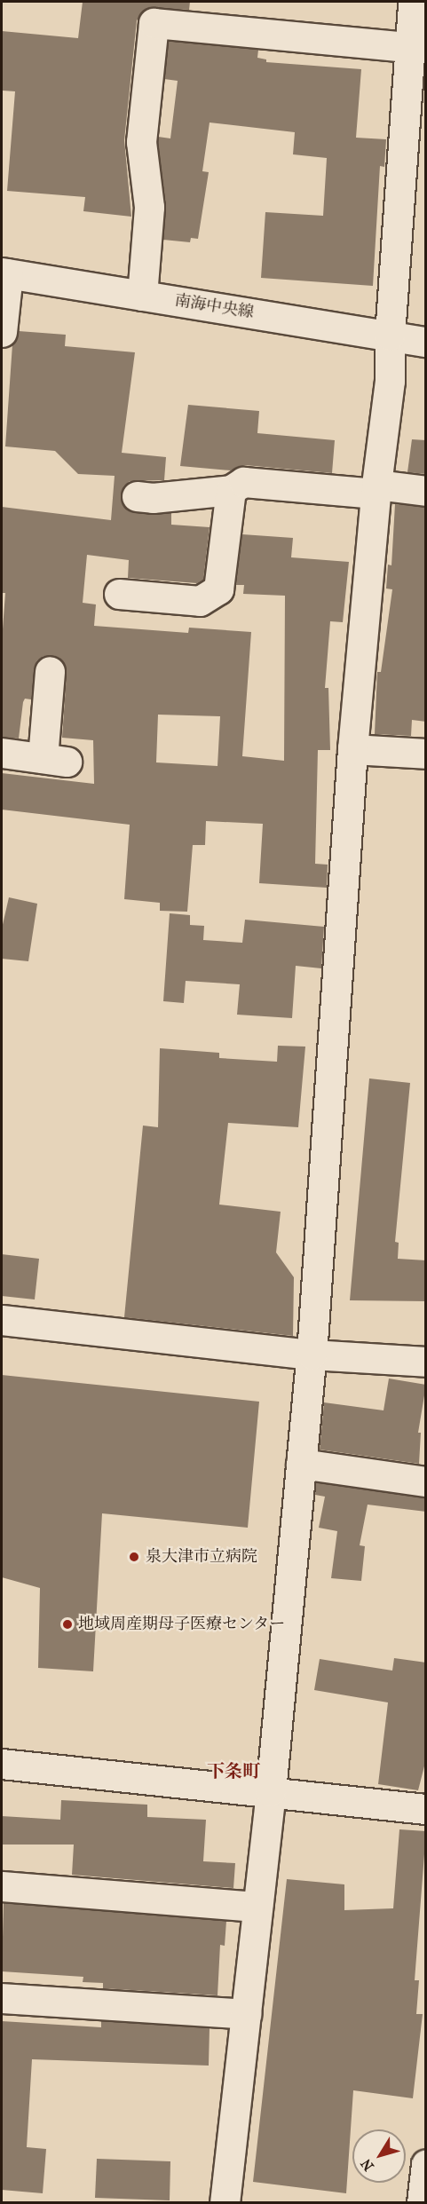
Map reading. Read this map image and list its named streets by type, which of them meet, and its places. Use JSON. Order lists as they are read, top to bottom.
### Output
{
  "streets": {
    "street": ["南海中央線"]
  },
  "districts": ["下条町"],
  "places": ["泉大津市立病院", "地域周産期母子医療センター"],
  "north": "bottom left"
}
